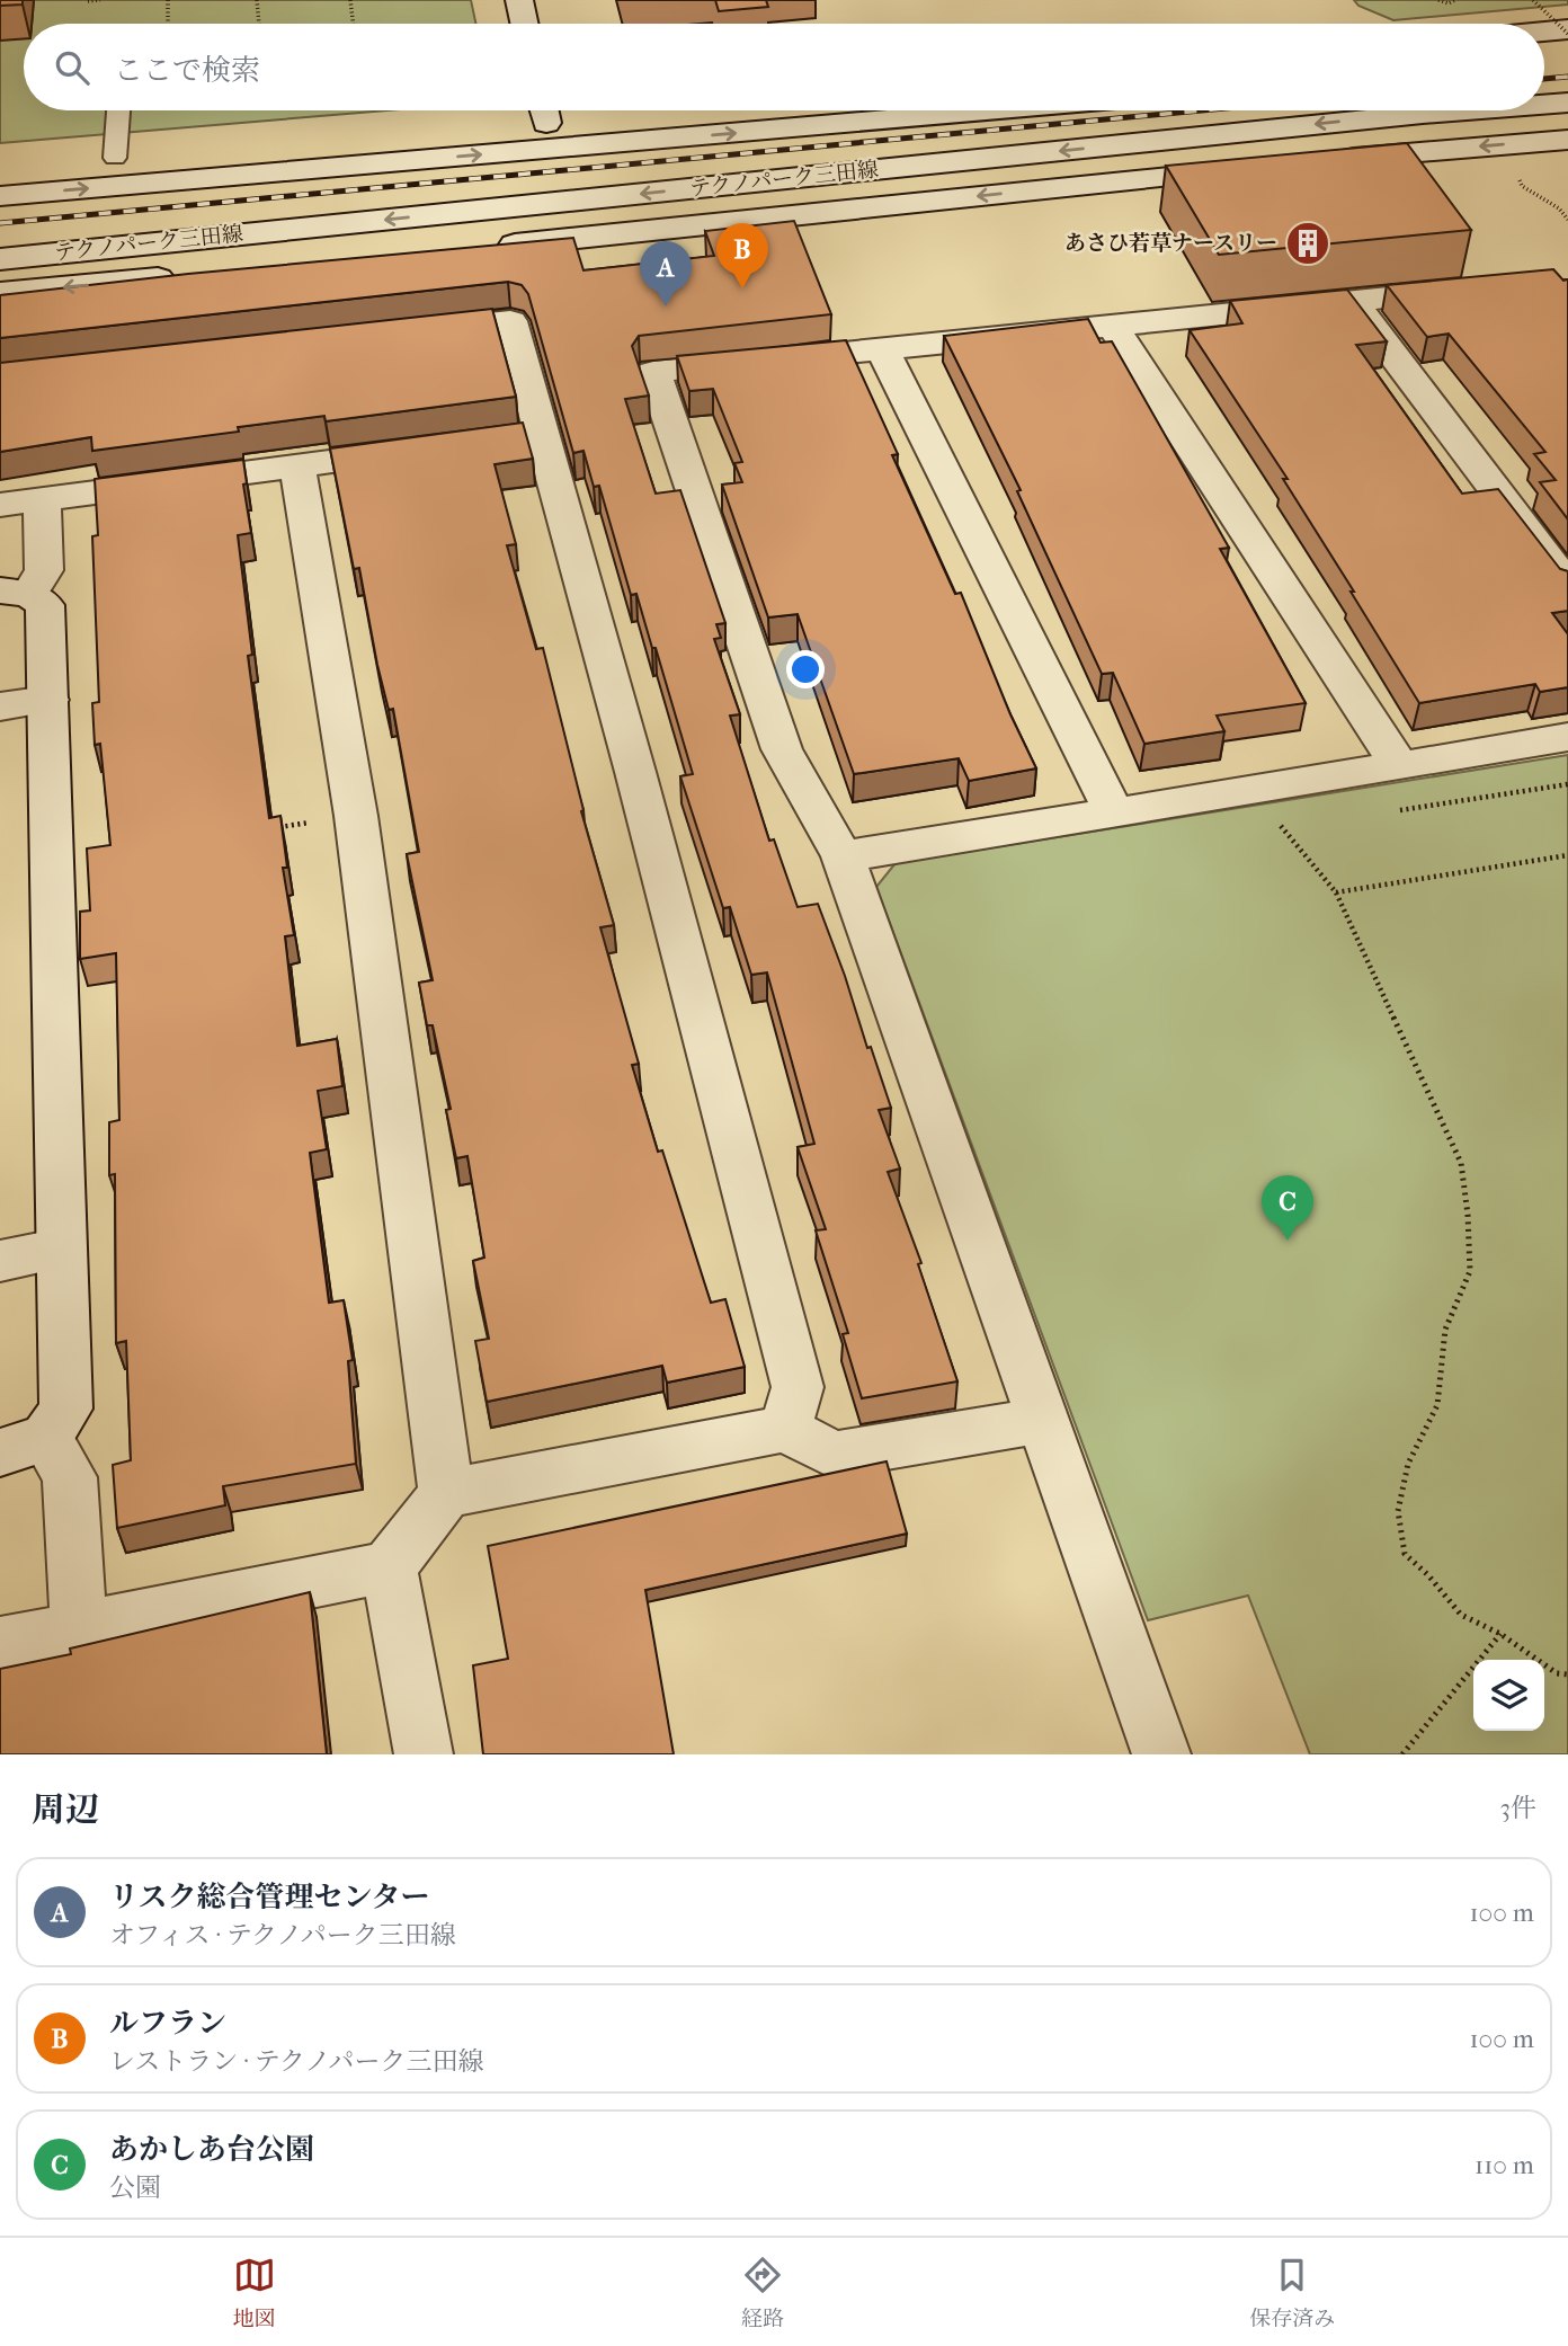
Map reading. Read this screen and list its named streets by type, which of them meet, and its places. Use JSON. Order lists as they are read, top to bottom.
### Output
{
  "streets": {
    "street": ["テクノパーク三田線"]
  },
  "places": {
    "building": ["あさひ若草ナースリー"]
  },
  "page": {
    "search": "ここで検索",
    "pins": ["B", "A", "C"],
    "heading": ["周辺", "3件"],
    "list": [
      {
        "mark": "A",
        "name": "リスク総合管理センター",
        "note": "オフィス · テクノパーク三田線",
        "value": "100 m"
      },
      {
        "mark": "B",
        "name": "ルフラン",
        "note": "レストラン · テクノパーク三田線",
        "value": "100 m"
      },
      {
        "mark": "C",
        "name": "あかしあ台公園",
        "note": "公園",
        "value": "110 m"
      }
    ],
    "nav": ["地図", "経路", "保存済み"]
  }
}
